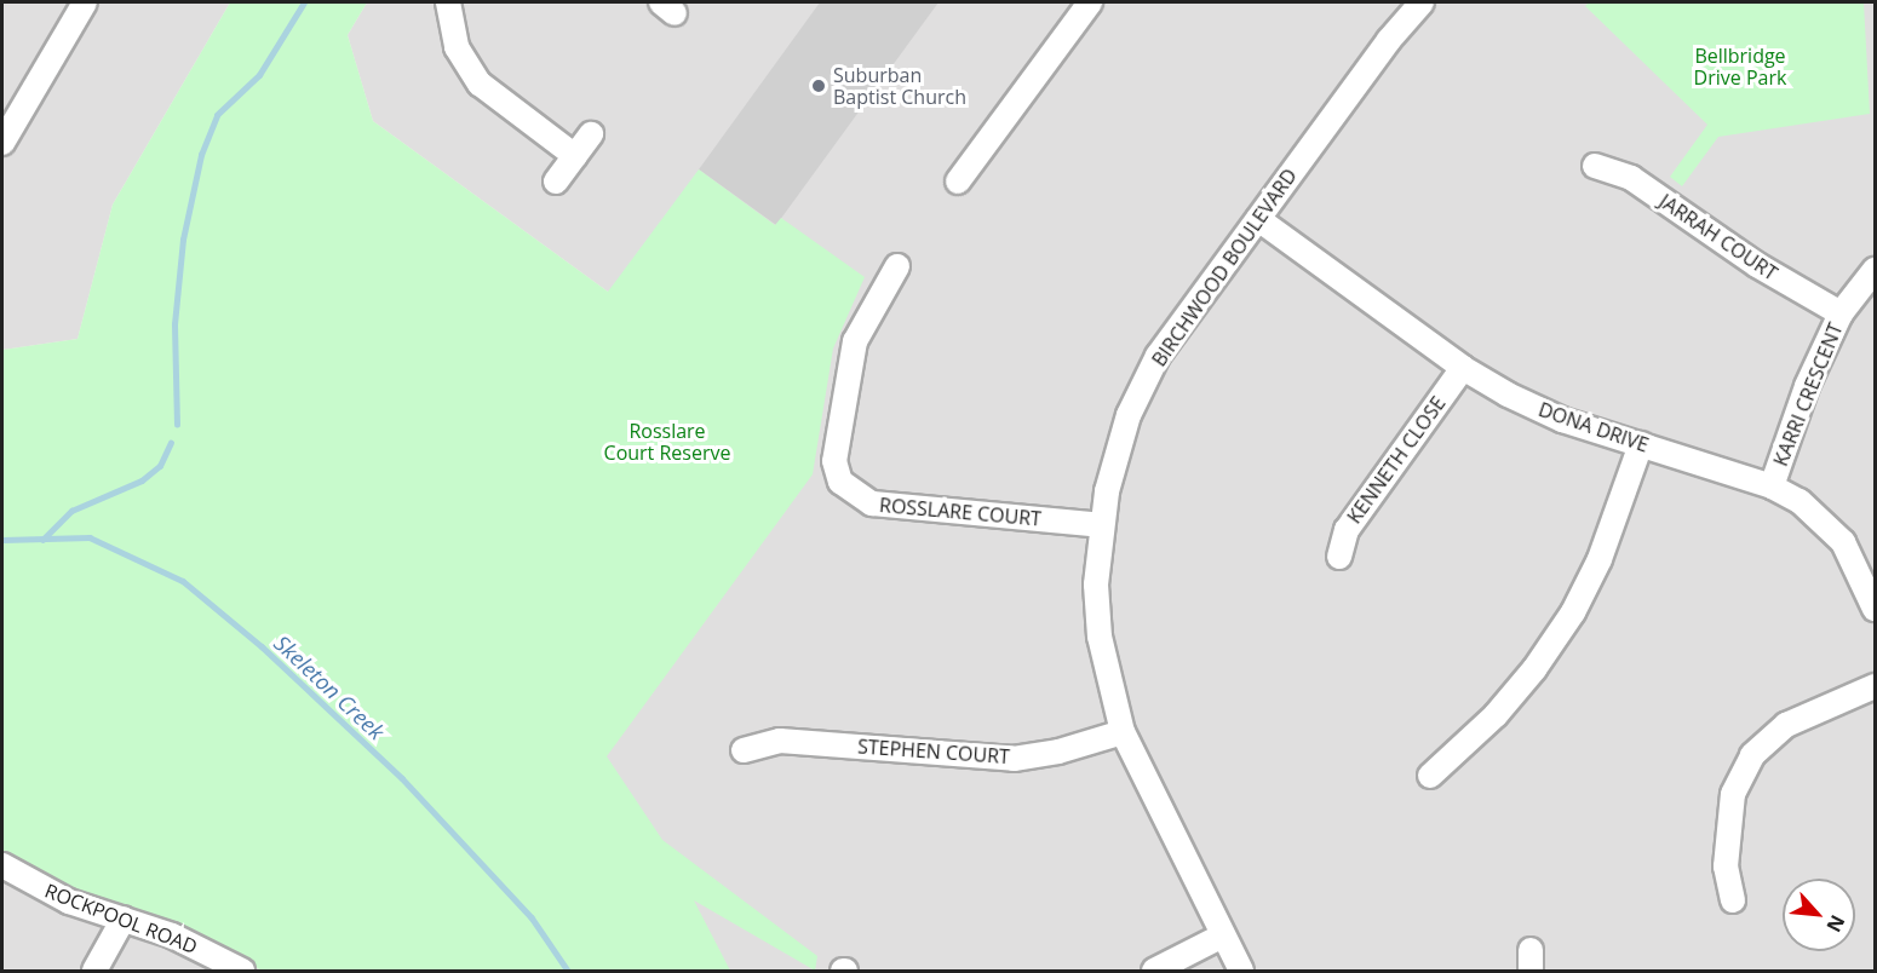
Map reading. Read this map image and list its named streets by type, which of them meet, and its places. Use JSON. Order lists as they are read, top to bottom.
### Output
{
  "streets": {
    "street": [
      "JARRAH COURT",
      "BIRCHWOOD BOULEVARD",
      "KARRI CRESCENT",
      "DONA DRIVE",
      "KENNETH CLOSE",
      "ROSSLARE COURT",
      "STEPHEN COURT",
      "ROCKPOOL ROAD"
    ]
  },
  "crossings": [
    ["JARRAH COURT", "KARRI CRESCENT"],
    ["BIRCHWOOD BOULEVARD", "DONA DRIVE"],
    ["BIRCHWOOD BOULEVARD", "ROSSLARE COURT"],
    ["BIRCHWOOD BOULEVARD", "STEPHEN COURT"],
    ["KARRI CRESCENT", "DONA DRIVE"],
    ["DONA DRIVE", "KENNETH CLOSE"]
  ],
  "water": ["Skeleton Creek"],
  "parks": ["Bellbridge Drive Park", "Rosslare Court Reserve"],
  "places": ["Suburban Baptist Church"],
  "north": "bottom right"
}
